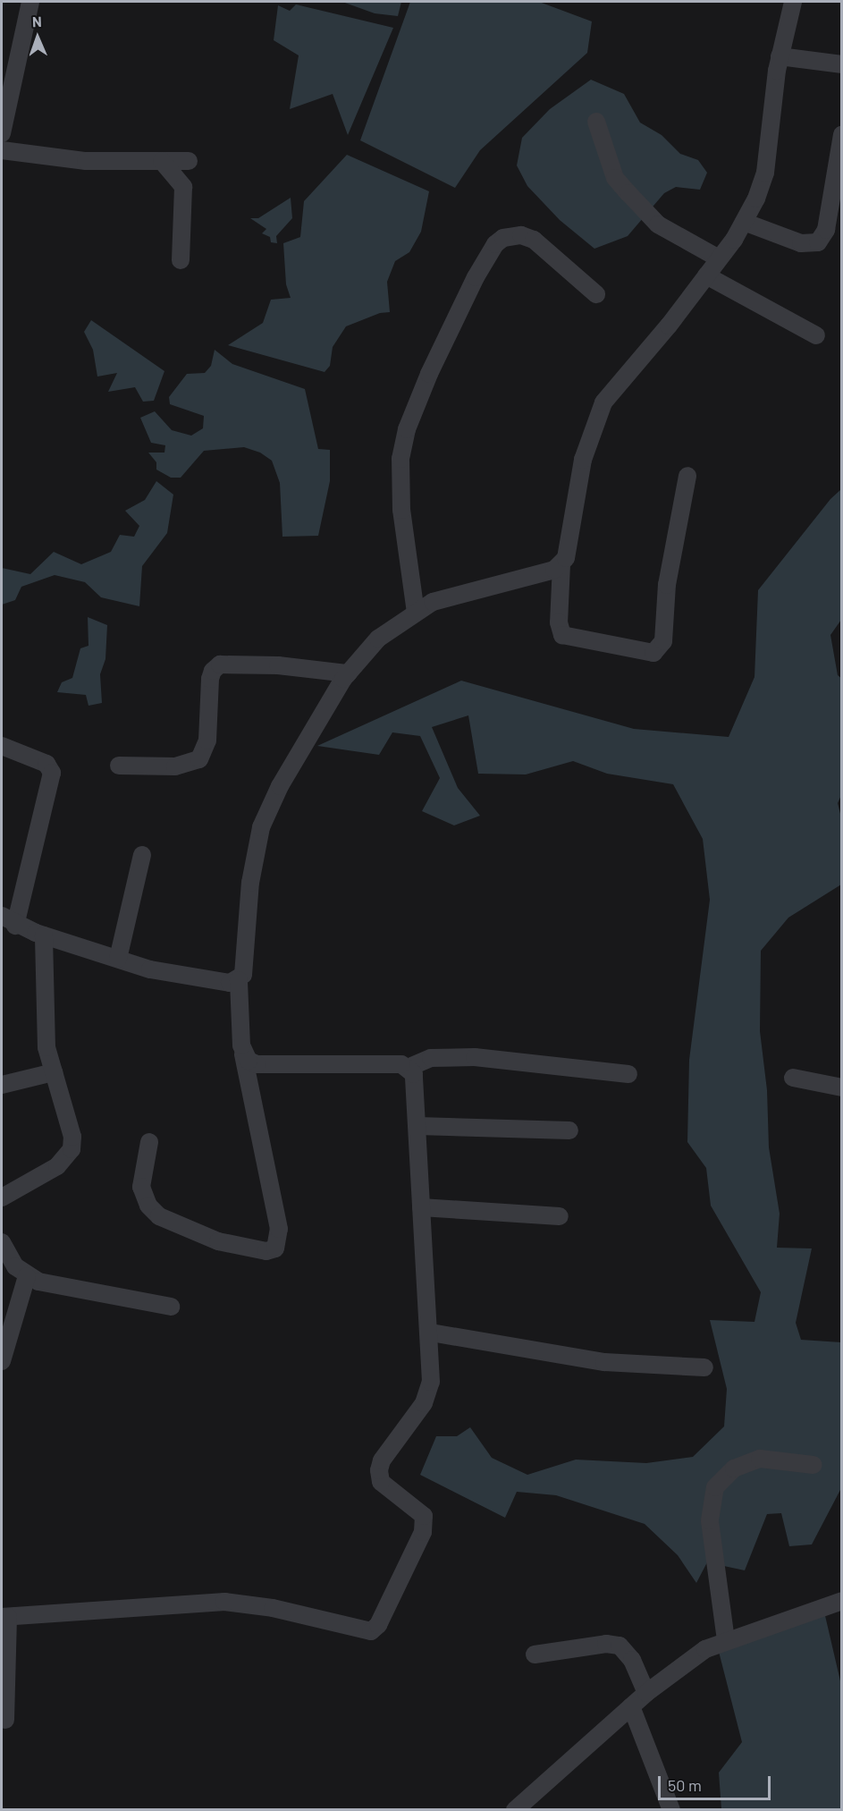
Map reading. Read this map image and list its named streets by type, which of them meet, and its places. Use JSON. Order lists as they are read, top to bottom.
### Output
{
  "scale_bar": "50 m",
  "north": "top"
}
